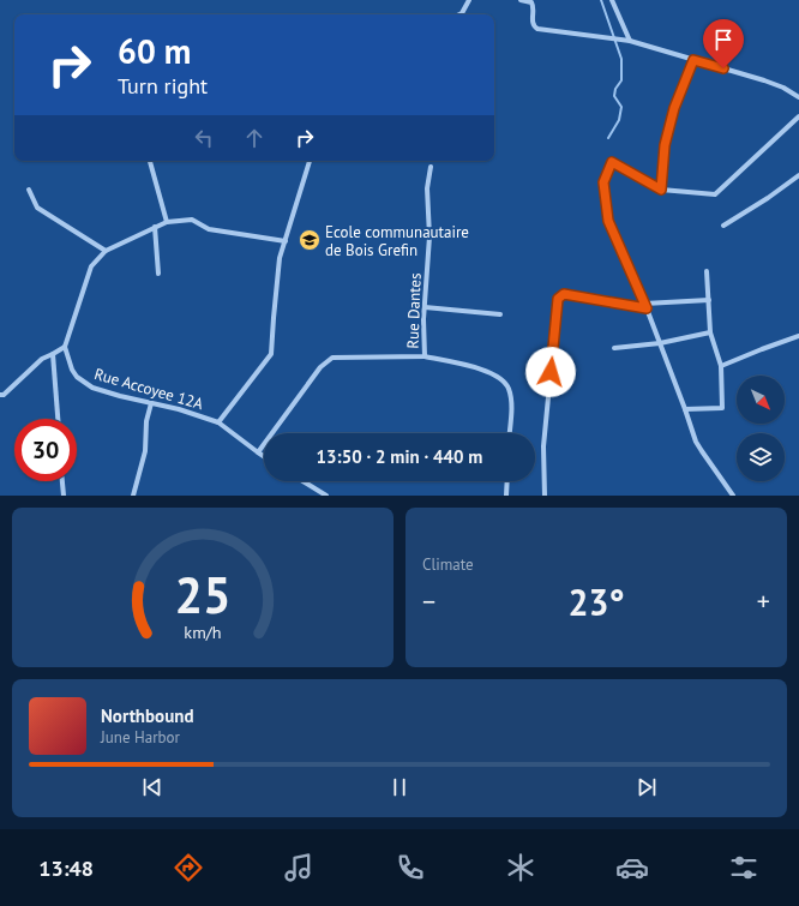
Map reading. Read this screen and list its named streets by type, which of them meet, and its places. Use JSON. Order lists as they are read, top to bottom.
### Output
{
  "streets": {
    "street": ["Rue Dantes", "Rue Accoyee 12A"]
  },
  "crossings": [
    ["Rue Dantes", "Rue Accoyee 12A"]
  ],
  "places": {
    "school or university": ["Ecole communautaire de Bois Grefin"]
  },
  "north": "bottom right",
  "page": {
    "turn": ["60 m", "Turn right"],
    "limit": "30",
    "trip": "13:50 · 2 min · 440 m",
    "tile": "Climate",
    "heat": ["−", "23°", "+"],
    "song": ["Northbound", "June Harbor"],
    "tabs": "13:48",
    "gauge": ["25", "km/h"]
  }
}
